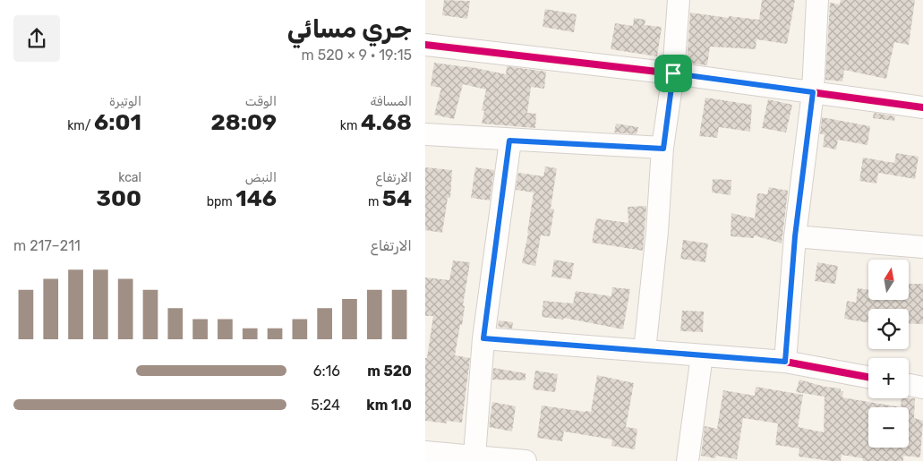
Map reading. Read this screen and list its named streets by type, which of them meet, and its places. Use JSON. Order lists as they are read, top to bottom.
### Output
{
  "north": "top",
  "page": {
    "heading": ["جري مسائي", "19:15 · 9 × 520 m"],
    "stats": [
      ["المسافة", "4.68 km"],
      ["الوقت", "28:09"],
      ["الوتيرة", "6:01 /km"],
      ["الارتفاع", "54 m"],
      ["النبض", "146 bpm"],
      ["kcal", "300"]
    ],
    "chart": ["الارتفاع", "211–217 m"],
    "map_buttons": ["+", "−"],
    "list": [
      {
        "name": "520 m",
        "note": "6:16"
      },
      {
        "name": "1.0 km",
        "note": "5:24"
      }
    ]
  }
}
